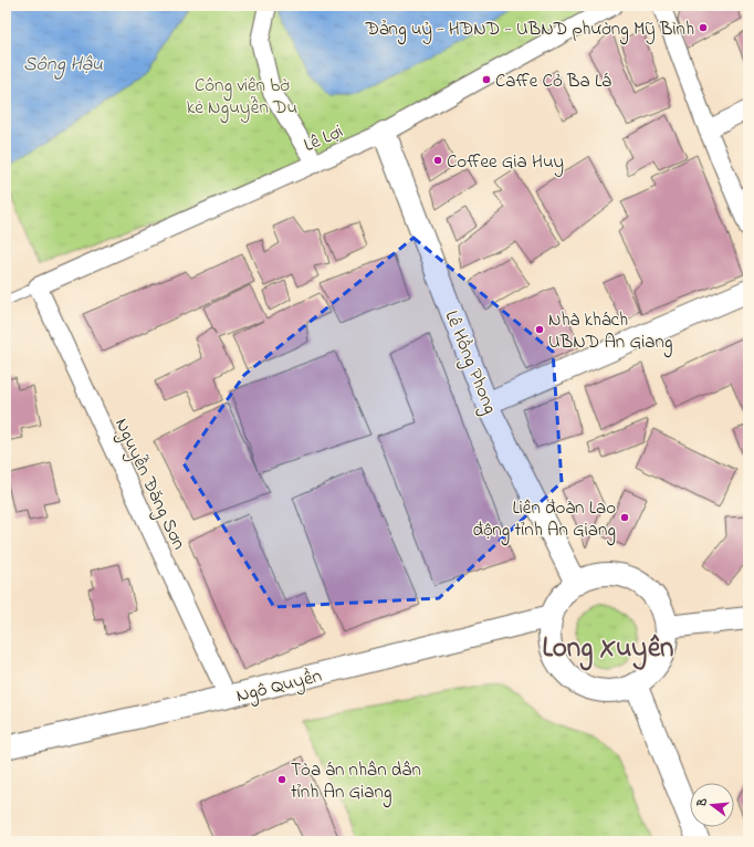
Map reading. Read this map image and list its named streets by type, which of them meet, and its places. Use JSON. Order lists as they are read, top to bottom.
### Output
{
  "streets": {
    "street": [
      "Lê Lợi",
      "Lê Hồng Phong",
      "Nguyễn Đăng Sơn",
      "Ngô Quyền"
    ]
  },
  "crossings": [
    ["Lê Lợi", "Lê Hồng Phong"],
    ["Lê Lợi", "Nguyễn Đăng Sơn"],
    ["Lê Hồng Phong", "Ngô Quyền"],
    ["Nguyễn Đăng Sơn", "Ngô Quyền"]
  ],
  "districts": ["Long Xuyên"],
  "water": ["Sông Hậu"],
  "parks": ["Công viên bờ kè Nguyễn Du"],
  "places": [
    "Đảng uỷ - HĐND - UBND phường Mỹ Bình",
    "Caffe Cỏ Ba Lá",
    "Coffee Gia Huy",
    "Nhà khách UBND An Giang",
    "Liên đoàn Lao động tỉnh An Giang",
    "Tòa án nhân dân tỉnh An Giang"
  ],
  "north": "left"
}
